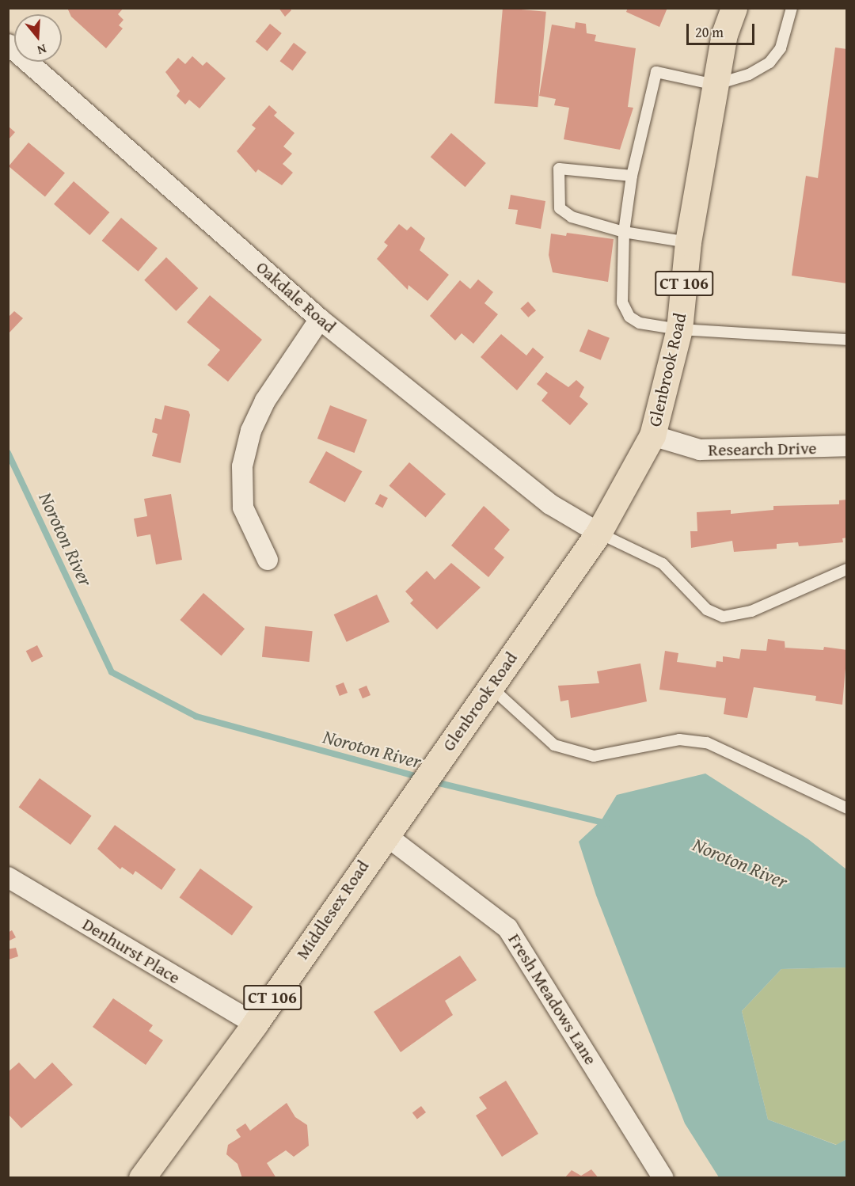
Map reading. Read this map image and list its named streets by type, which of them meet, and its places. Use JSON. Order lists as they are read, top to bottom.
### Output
{
  "streets": {
    "main road": ["CT 106", "Glenbrook Road", "Middlesex Road"],
    "street": [
      "Oakdale Road",
      "Research Drive",
      "Denhurst Place",
      "Fresh Meadows Lane"
    ]
  },
  "crossings": [
    ["Oakdale Road", "Glenbrook Road"],
    ["Glenbrook Road", "Research Drive"],
    ["Glenbrook Road", "Middlesex Road"],
    ["Middlesex Road", "Denhurst Place"],
    ["Middlesex Road", "Fresh Meadows Lane"]
  ],
  "water": ["Noroton River"],
  "scale_bar": "20 m",
  "north": "bottom"
}
